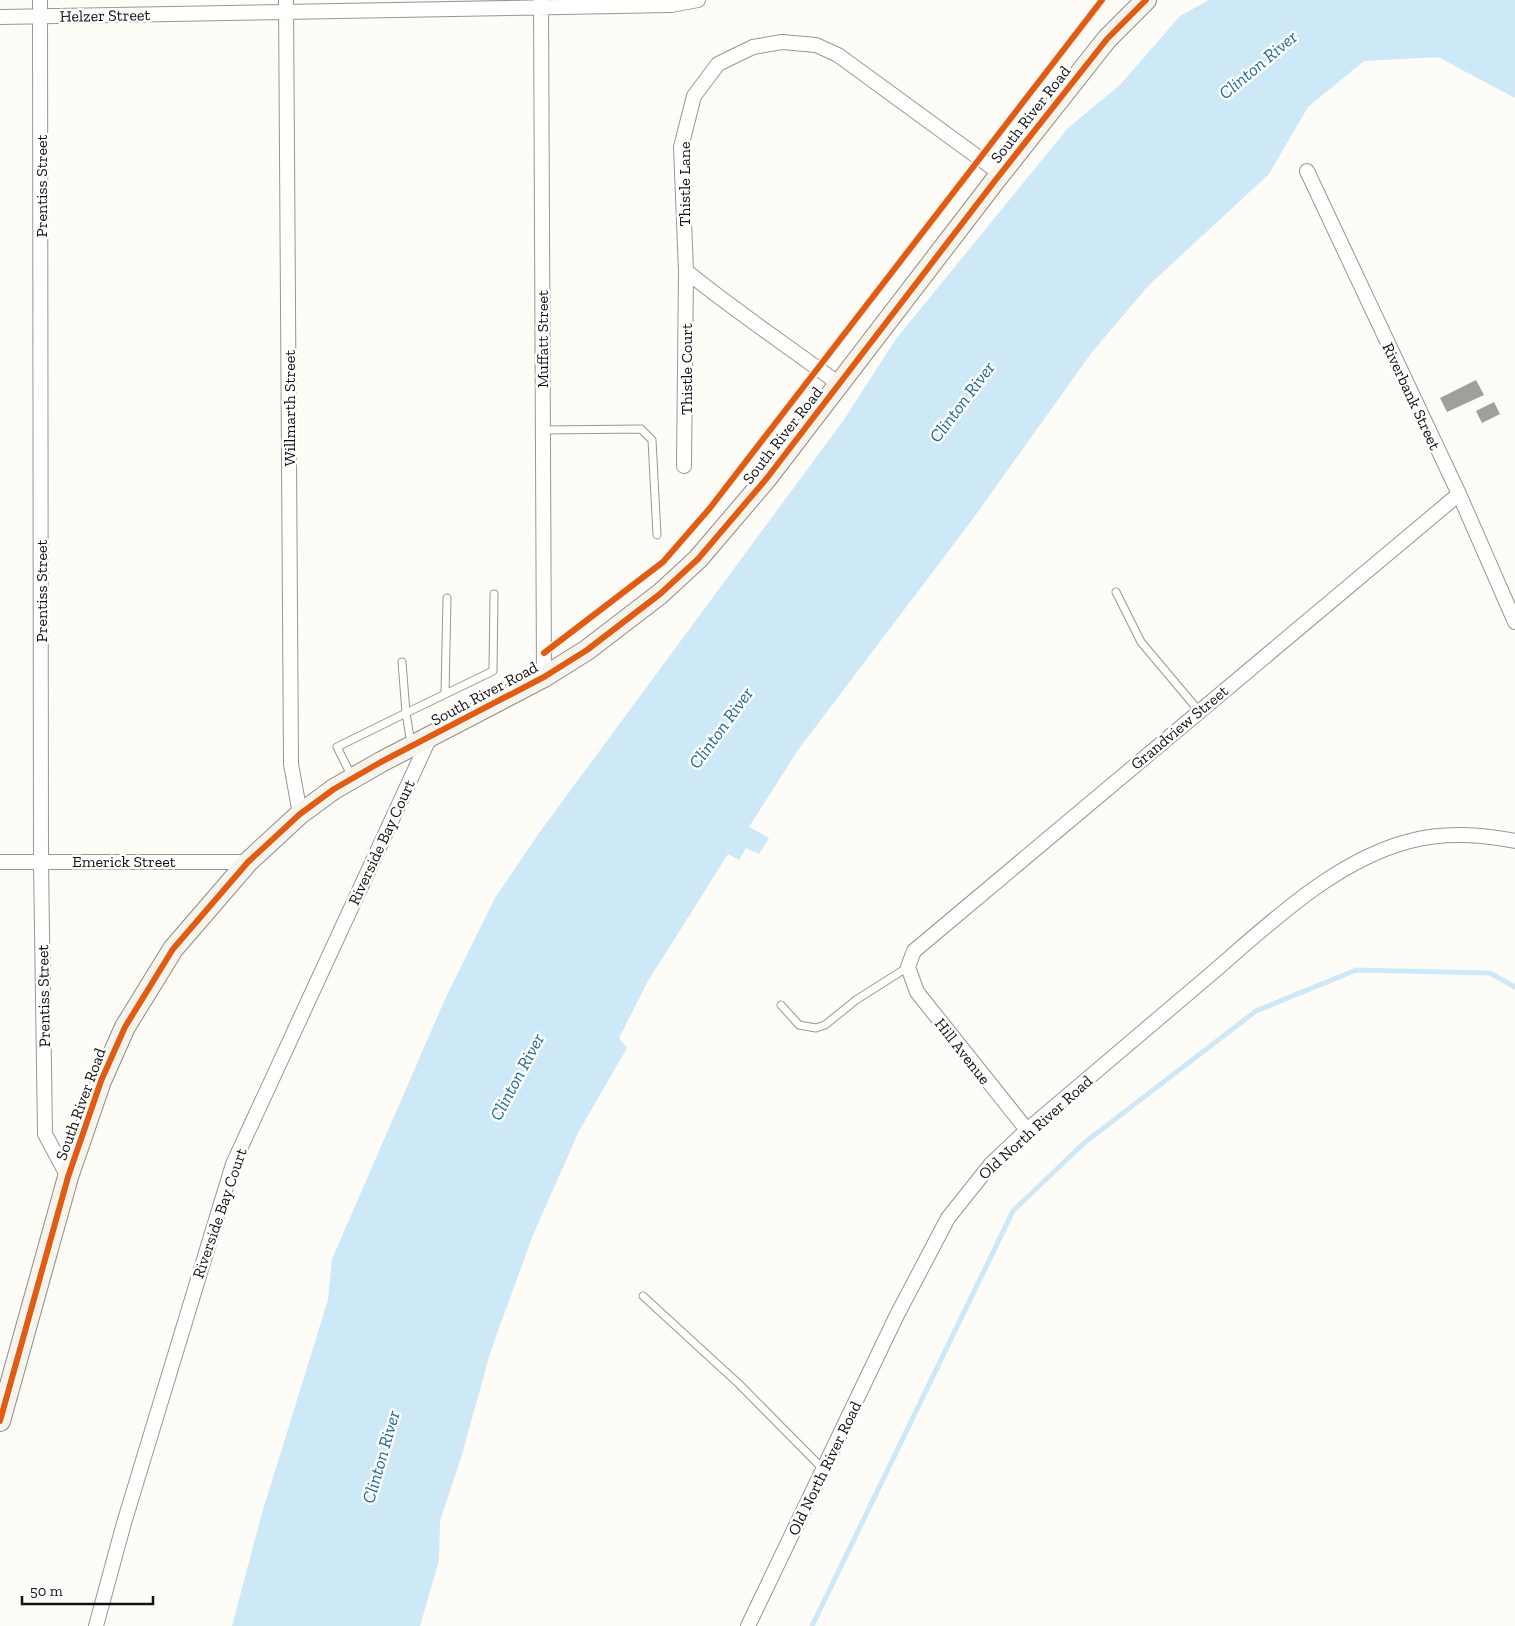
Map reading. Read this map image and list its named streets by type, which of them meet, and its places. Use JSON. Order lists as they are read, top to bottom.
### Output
{
  "streets": {
    "street": [
      "Helzer Street",
      "South River Road",
      "Thistle Lane",
      "Prentiss Street",
      "Muffatt Street",
      "Thistle Court",
      "Riverbank Street",
      "Willmarth Street",
      "Grandview Street",
      "Riverside Bay Court",
      "Emerick Street",
      "Hill Avenue",
      "Old North River Road"
    ]
  },
  "crossings": [
    ["Helzer Street", "Prentiss Street"],
    ["Helzer Street", "Muffatt Street"],
    ["Helzer Street", "Willmarth Street"],
    ["South River Road", "Thistle Lane"],
    ["South River Road", "Prentiss Street"],
    ["South River Road", "Muffatt Street"],
    ["South River Road", "Willmarth Street"],
    ["South River Road", "Riverside Bay Court"],
    ["South River Road", "Emerick Street"],
    ["Thistle Lane", "Thistle Court"],
    ["Prentiss Street", "Emerick Street"],
    ["Riverbank Street", "Grandview Street"],
    ["Grandview Street", "Hill Avenue"],
    ["Hill Avenue", "Old North River Road"]
  ],
  "water": ["Clinton River"],
  "scale_bar": "50 m"
}
